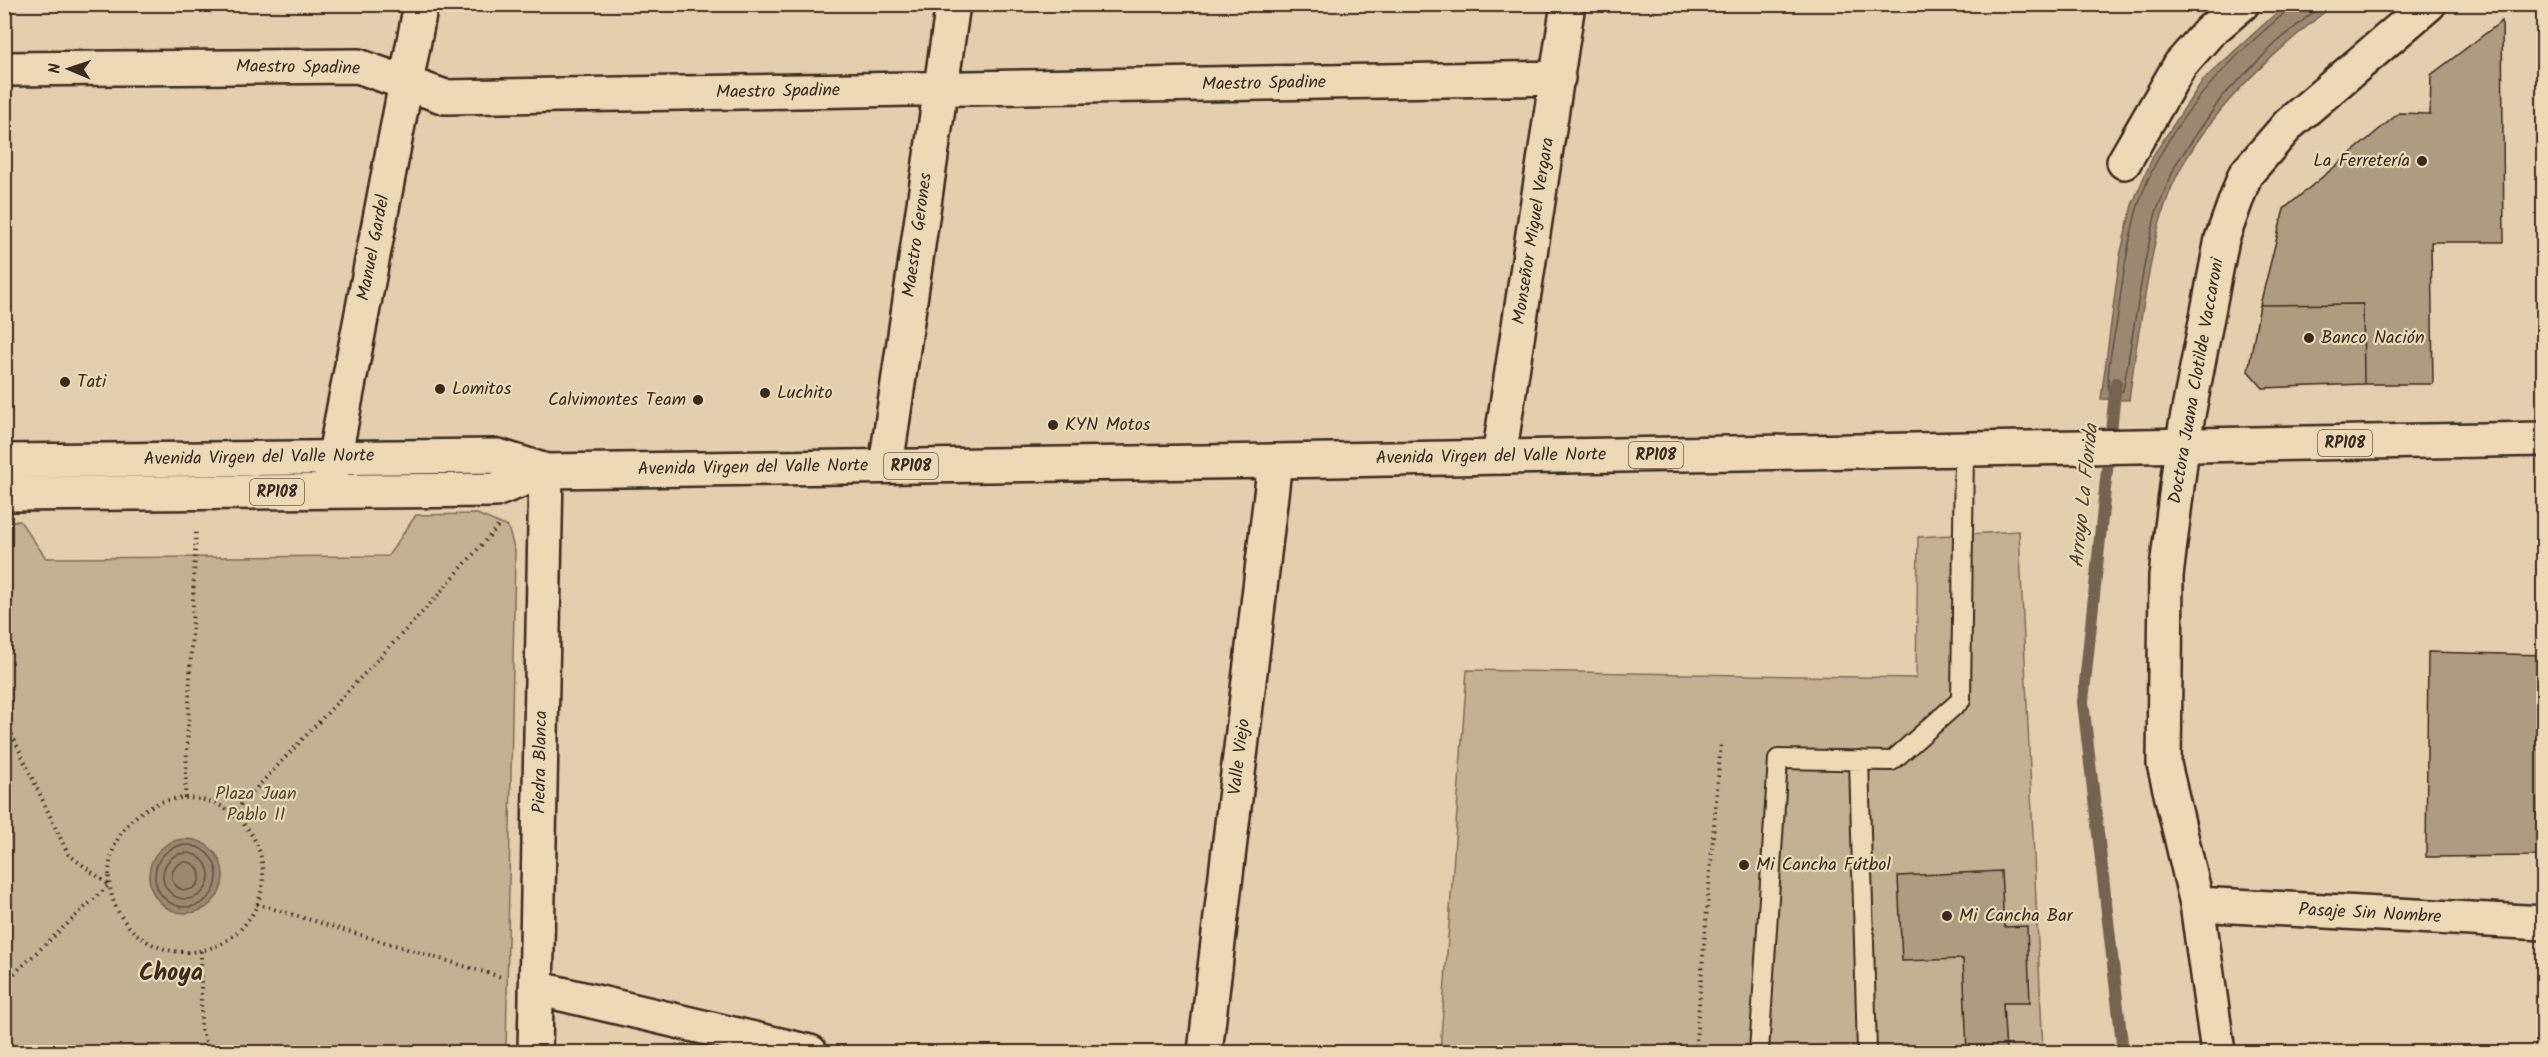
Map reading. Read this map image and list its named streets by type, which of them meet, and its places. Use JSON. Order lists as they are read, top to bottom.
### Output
{
  "streets": {
    "street": [
      "Maestro Spadine",
      "Monseñor Miguel Vergara",
      "Maestro Gerones",
      "Manuel Gardel",
      "Doctora Juana Clotilde Vaccaroni",
      "RP108",
      "Avenida Virgen del Valle Norte",
      "Valle Viejo",
      "Piedra Blanca",
      "Pasaje Sin Nombre"
    ]
  },
  "crossings": [
    ["Maestro Spadine", "Monseñor Miguel Vergara"],
    ["Maestro Spadine", "Maestro Gerones"],
    ["Maestro Spadine", "Manuel Gardel"],
    ["Monseñor Miguel Vergara", "Avenida Virgen del Valle Norte"],
    ["Maestro Gerones", "Avenida Virgen del Valle Norte"],
    ["Manuel Gardel", "Avenida Virgen del Valle Norte"],
    ["Doctora Juana Clotilde Vaccaroni", "Avenida Virgen del Valle Norte"],
    ["Doctora Juana Clotilde Vaccaroni", "Pasaje Sin Nombre"],
    ["Avenida Virgen del Valle Norte", "Valle Viejo"],
    ["Avenida Virgen del Valle Norte", "Piedra Blanca"]
  ],
  "districts": ["Choya"],
  "water": ["Arroyo La Florida"],
  "parks": ["Plaza Juan Pablo II"],
  "places": [
    "La Ferretería",
    "Banco Nación",
    "Tati",
    "Lomitos",
    "Luchito",
    "Calvimontes Team",
    "KYN Motos",
    "Mi Cancha Fútbol",
    "Mi Cancha Bar"
  ],
  "north": "left"
}
